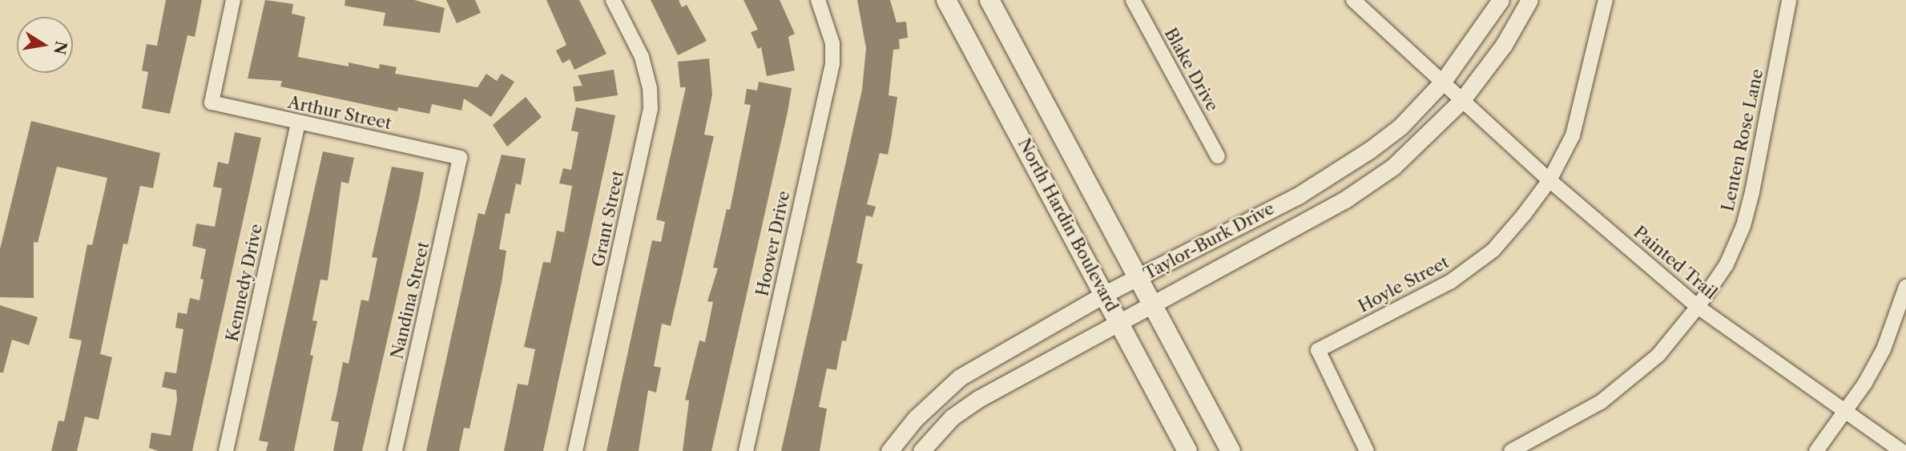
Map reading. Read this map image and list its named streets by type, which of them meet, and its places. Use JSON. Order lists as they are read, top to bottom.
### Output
{
  "streets": {
    "main road": ["North Hardin Boulevard"],
    "street": [
      "Blake Drive",
      "Arthur Street",
      "Lenten Rose Lane",
      "Grant Street",
      "Taylor-Burk Drive",
      "Hoover Drive",
      "Painted Trail",
      "Kennedy Drive",
      "Hoyle Street",
      "Nandina Street"
    ]
  },
  "crossings": [
    ["Arthur Street", "Kennedy Drive"],
    ["Arthur Street", "Nandina Street"],
    ["Lenten Rose Lane", "Painted Trail"],
    ["North Hardin Boulevard", "Taylor-Burk Drive"],
    ["Taylor-Burk Drive", "Painted Trail"],
    ["Painted Trail", "Hoyle Street"]
  ],
  "north": "right"
}
